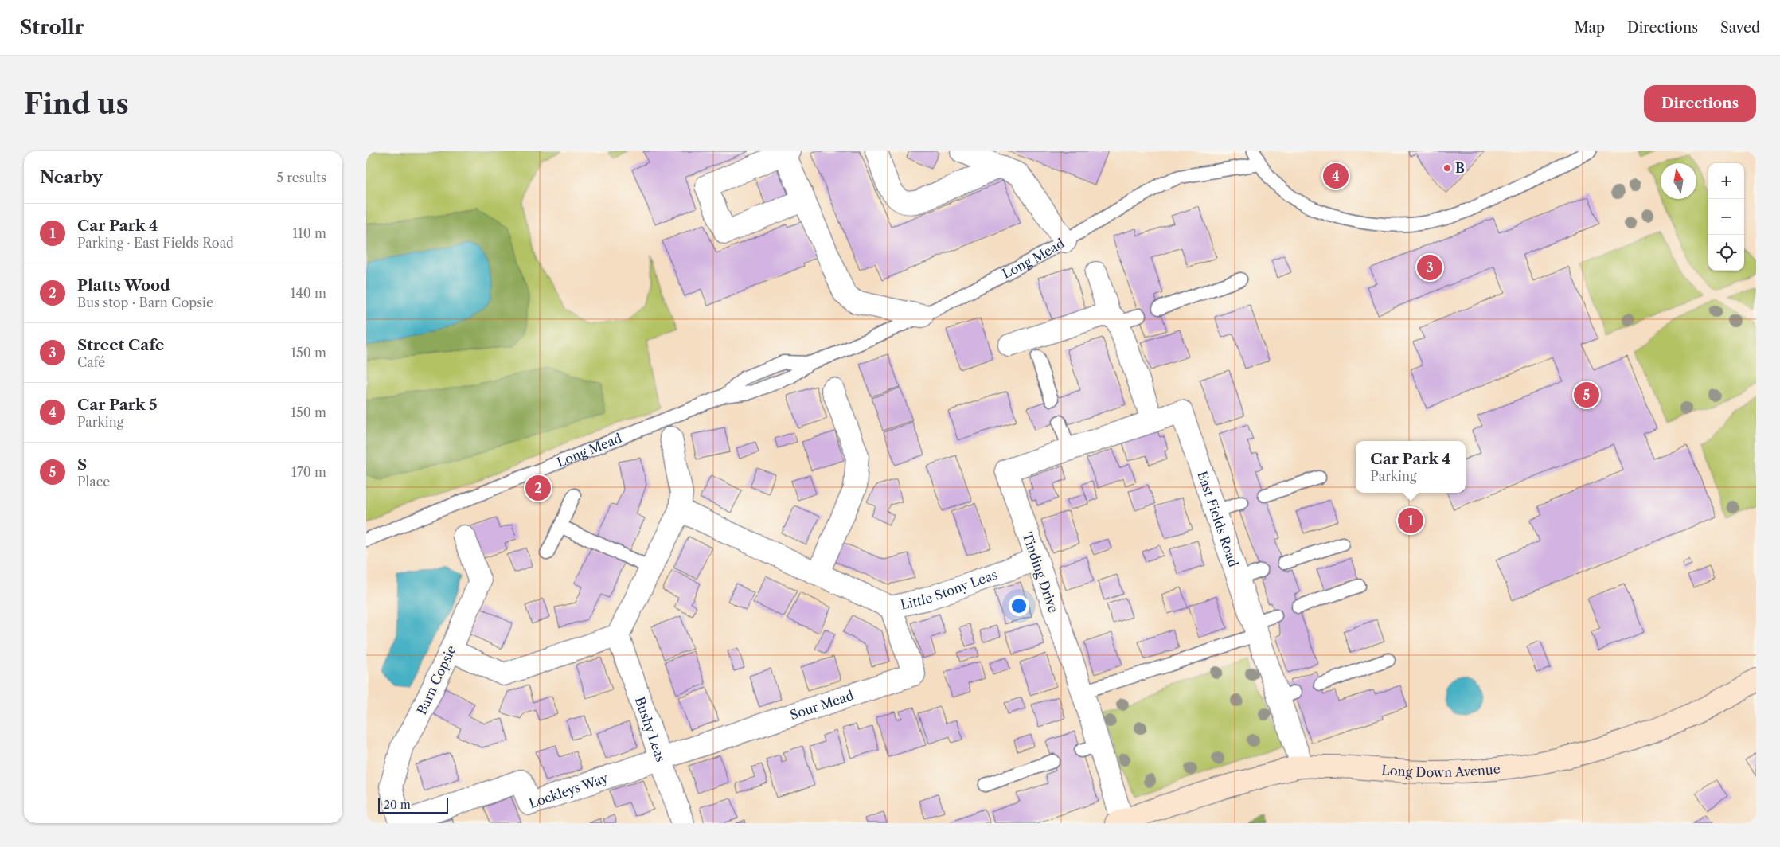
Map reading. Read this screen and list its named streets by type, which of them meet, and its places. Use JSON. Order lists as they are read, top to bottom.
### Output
{
  "streets": {
    "street": [
      "East Fields Road",
      "Tinding Drive",
      "Little Stony Leas",
      "Barn Copsie",
      "Sour Mead",
      "Bushy Leas",
      "Long Down Avenue",
      "Lockleys Way"
    ],
    "lane": ["Long Mead"]
  },
  "crossings": [
    ["East Fields Road", "Tinding Drive"],
    ["East Fields Road", "Long Down Avenue"],
    ["Tinding Drive", "Little Stony Leas"],
    ["Tinding Drive", "Long Down Avenue"],
    ["Little Stony Leas", "Sour Mead"],
    ["Barn Copsie", "Lockleys Way"],
    ["Sour Mead", "Bushy Leas"],
    ["Sour Mead", "Lockleys Way"],
    ["Bushy Leas", "Lockleys Way"]
  ],
  "places": ["B"],
  "scale_bar": "20 m",
  "north": "top",
  "page": {
    "header": "Strollr",
    "nav": ["Map", "Directions", "Saved"],
    "buttons": "Directions",
    "title": "Find us",
    "heading": ["Nearby", "5 results"],
    "pins": [
      "4",
      "3",
      "5",
      "2",
      "1"
    ],
    "map_buttons": ["+", "−"],
    "list": [
      {
        "mark": "1",
        "name": "Car Park 4",
        "note": "Parking · East Fields Road",
        "value": "110 m"
      },
      {
        "mark": "2",
        "name": "Platts Wood",
        "note": "Bus stop · Barn Copsie",
        "value": "140 m"
      },
      {
        "mark": "3",
        "name": "Street Cafe",
        "note": "Café",
        "value": "150 m"
      },
      {
        "mark": "4",
        "name": "Car Park 5",
        "note": "Parking",
        "value": "150 m"
      },
      {
        "mark": "5",
        "name": "S",
        "note": "Place",
        "value": "170 m"
      }
    ],
    "popup": ["Car Park 4", "Parking"],
    "scale": "20 m"
  }
}
